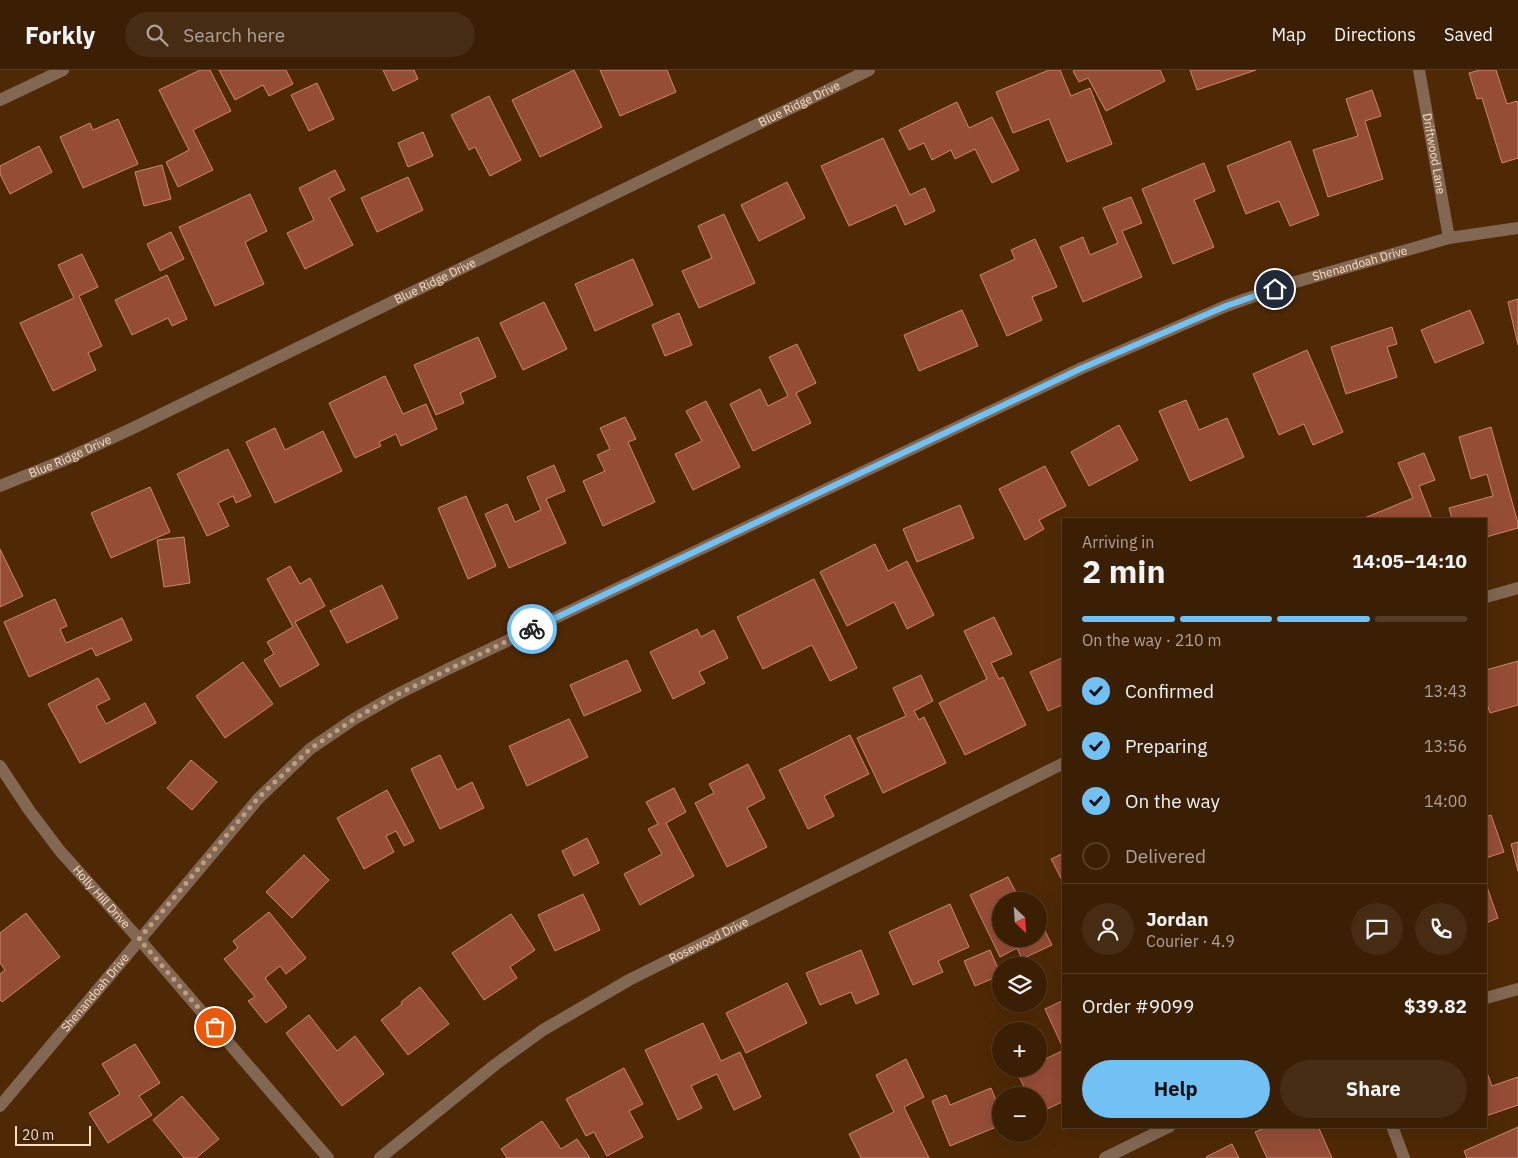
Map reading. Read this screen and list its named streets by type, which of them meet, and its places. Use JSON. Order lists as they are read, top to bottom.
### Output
{
  "streets": {
    "street": [
      "Blue Ridge Drive",
      "Driftwood Lane",
      "Shenandoah Drive",
      "Holly Hill Drive",
      "Rosewood Drive"
    ]
  },
  "crossings": [
    ["Driftwood Lane", "Shenandoah Drive"],
    ["Shenandoah Drive", "Holly Hill Drive"]
  ],
  "scale_bar": "20 m",
  "north": "bottom right",
  "page": {
    "header": "Forkly",
    "search": "Search here",
    "nav": ["Map", "Directions", "Saved"],
    "heading": ["2 min", "Arriving in", "14:05–14:10"],
    "panel": [
      "Jordan",
      "Courier · 4.9",
      "Order #9099",
      "$39.82"
    ],
    "bar": "On the way · 210 m",
    "list": [
      ["Confirmed", "13:43"],
      ["Preparing", "13:56"],
      ["On the way", "14:00"],
      "Delivered"
    ],
    "map_buttons": ["+", "−"],
    "buttons": ["Help", "Share"],
    "scale": "20 m"
  }
}
